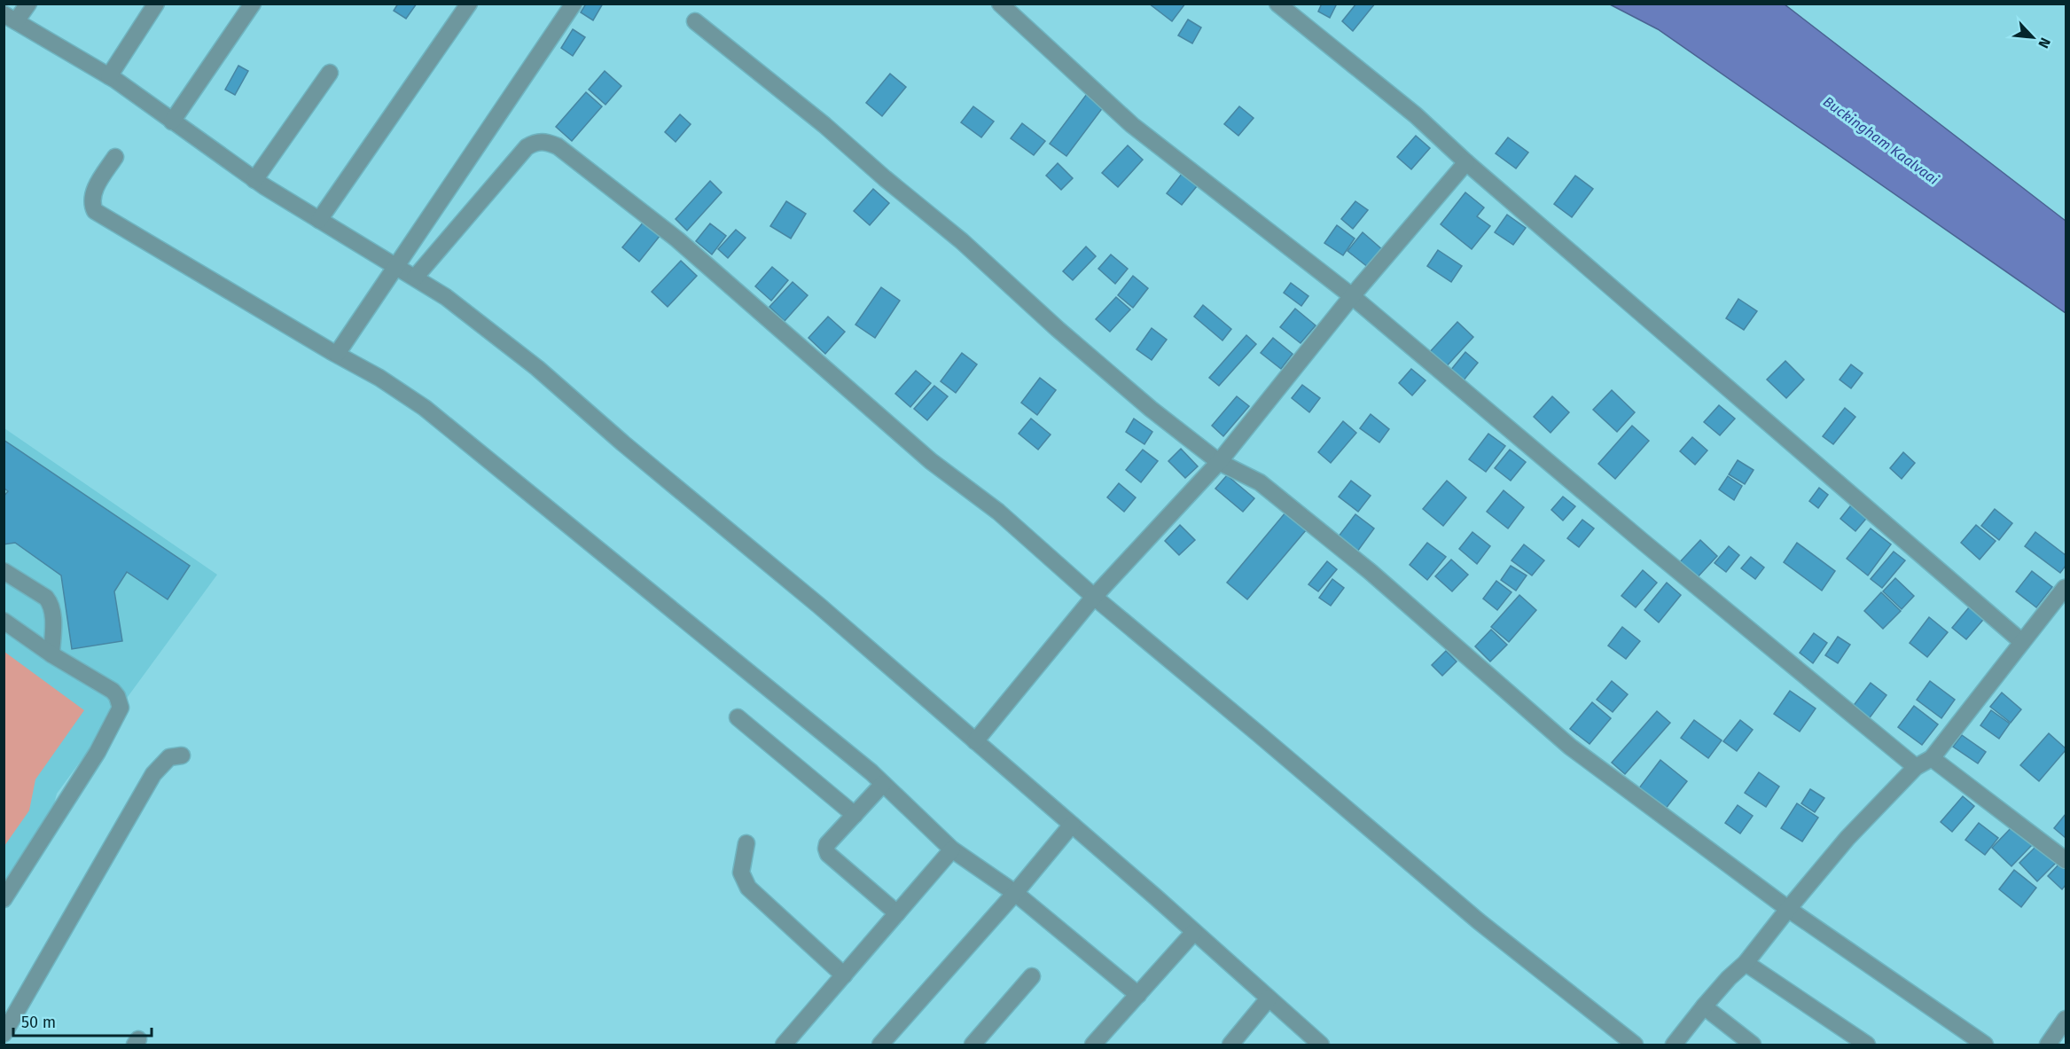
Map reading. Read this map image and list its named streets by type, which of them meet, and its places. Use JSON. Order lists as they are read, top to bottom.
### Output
{
  "water": ["Buckingham Kaalvaai"],
  "scale_bar": "50 m",
  "north": "bottom right"
}
